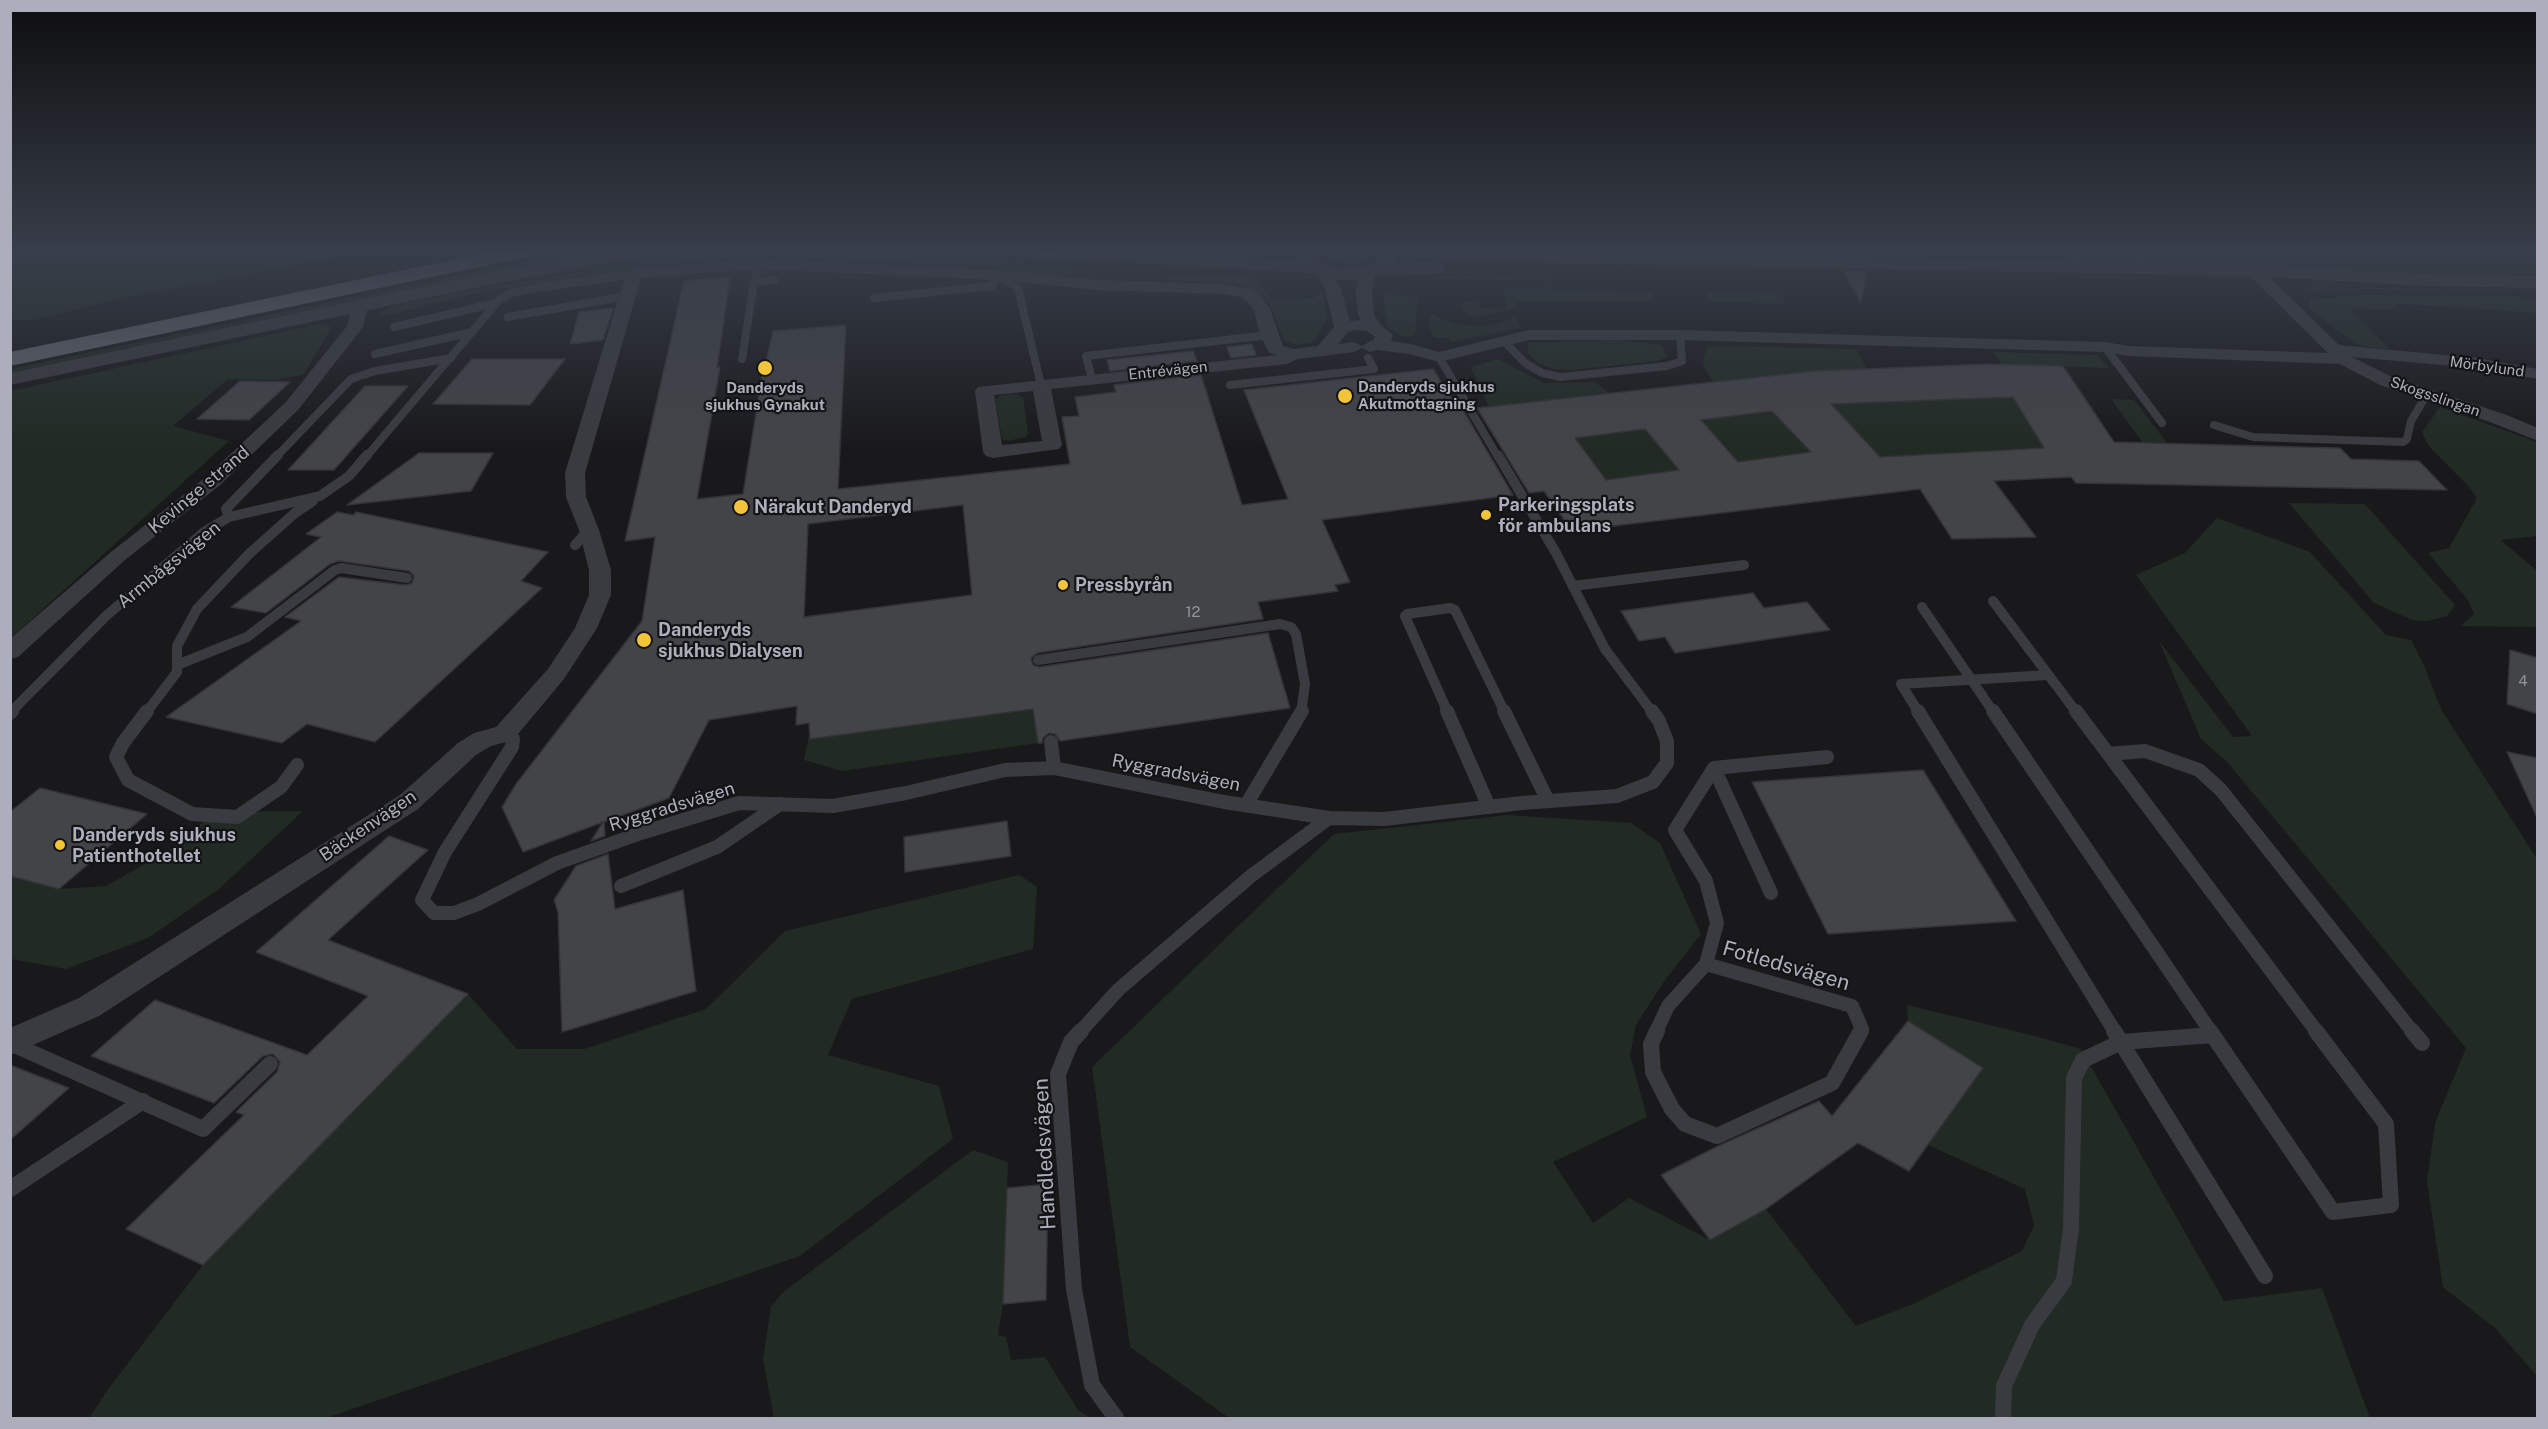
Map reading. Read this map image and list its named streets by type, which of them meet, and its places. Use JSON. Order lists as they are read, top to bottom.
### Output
{
  "streets": {
    "street": [
      "Mörbylund",
      "Entrévägen",
      "Skogsslingan",
      "Kevinge strand",
      "Bäckenvägen"
    ],
    "lane": [
      "Armbågsvägen",
      "Ryggradsvägen",
      "Fotledsvägen",
      "Handledsvägen"
    ]
  },
  "crossings": [
    ["Mörbylund", "Skogsslingan"],
    ["Ryggradsvägen", "Bäckenvägen"],
    ["Ryggradsvägen", "Handledsvägen"]
  ],
  "places": [
    "Danderyds sjukhus Gynakut",
    "Danderyds sjukhus Akutmottagning",
    "Närakut Danderyd",
    "Parkeringsplats för ambulans",
    "Pressbyrån",
    "Danderyds sjukhus Dialysen",
    "Danderyds sjukhus Patienthotellet"
  ],
  "house_numbers": ["12", "4"]
}
